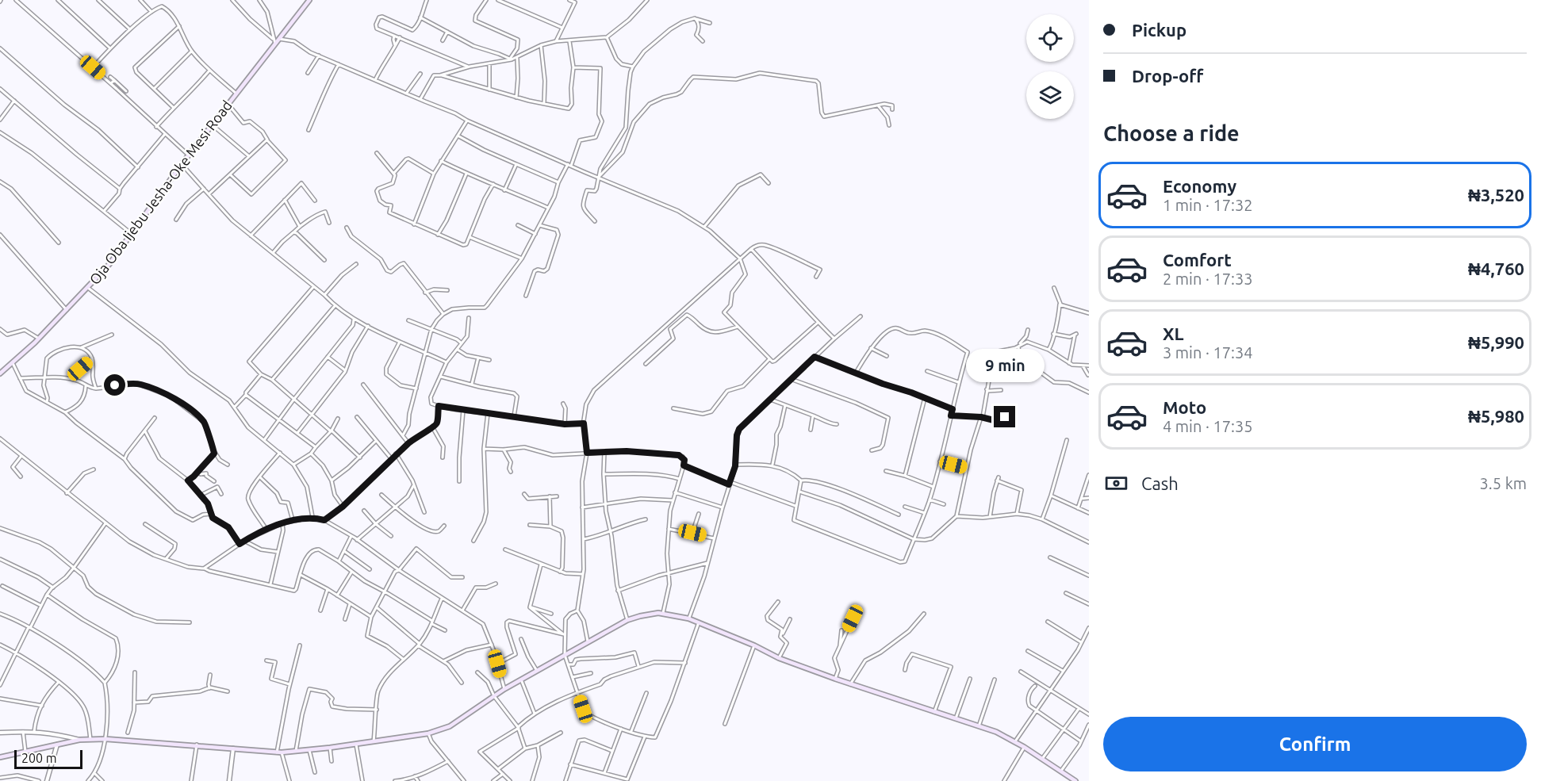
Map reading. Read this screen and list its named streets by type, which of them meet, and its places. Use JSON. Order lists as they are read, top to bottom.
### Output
{
  "streets": {
    "main road": ["Oja Oba Ijebu Jesha-Oke Mesi Road"]
  },
  "scale_bar": "200 m",
  "page": {
    "banner": ["Pickup", "Drop-off"],
    "heading": "Choose a ride",
    "list": [
      {
        "name": "Economy",
        "note": "1 min · 17:32",
        "value": "₦3,520"
      },
      {
        "name": "Comfort",
        "note": "2 min · 17:33",
        "value": "₦4,760"
      },
      {
        "name": "XL",
        "note": "3 min · 17:34",
        "value": "₦5,990"
      },
      {
        "name": "Moto",
        "note": "4 min · 17:35",
        "value": "₦5,980"
      }
    ],
    "bubble": "9 min",
    "pay": ["Cash", "3.5 km"],
    "buttons": "Confirm",
    "scale": "200 m"
  }
}
